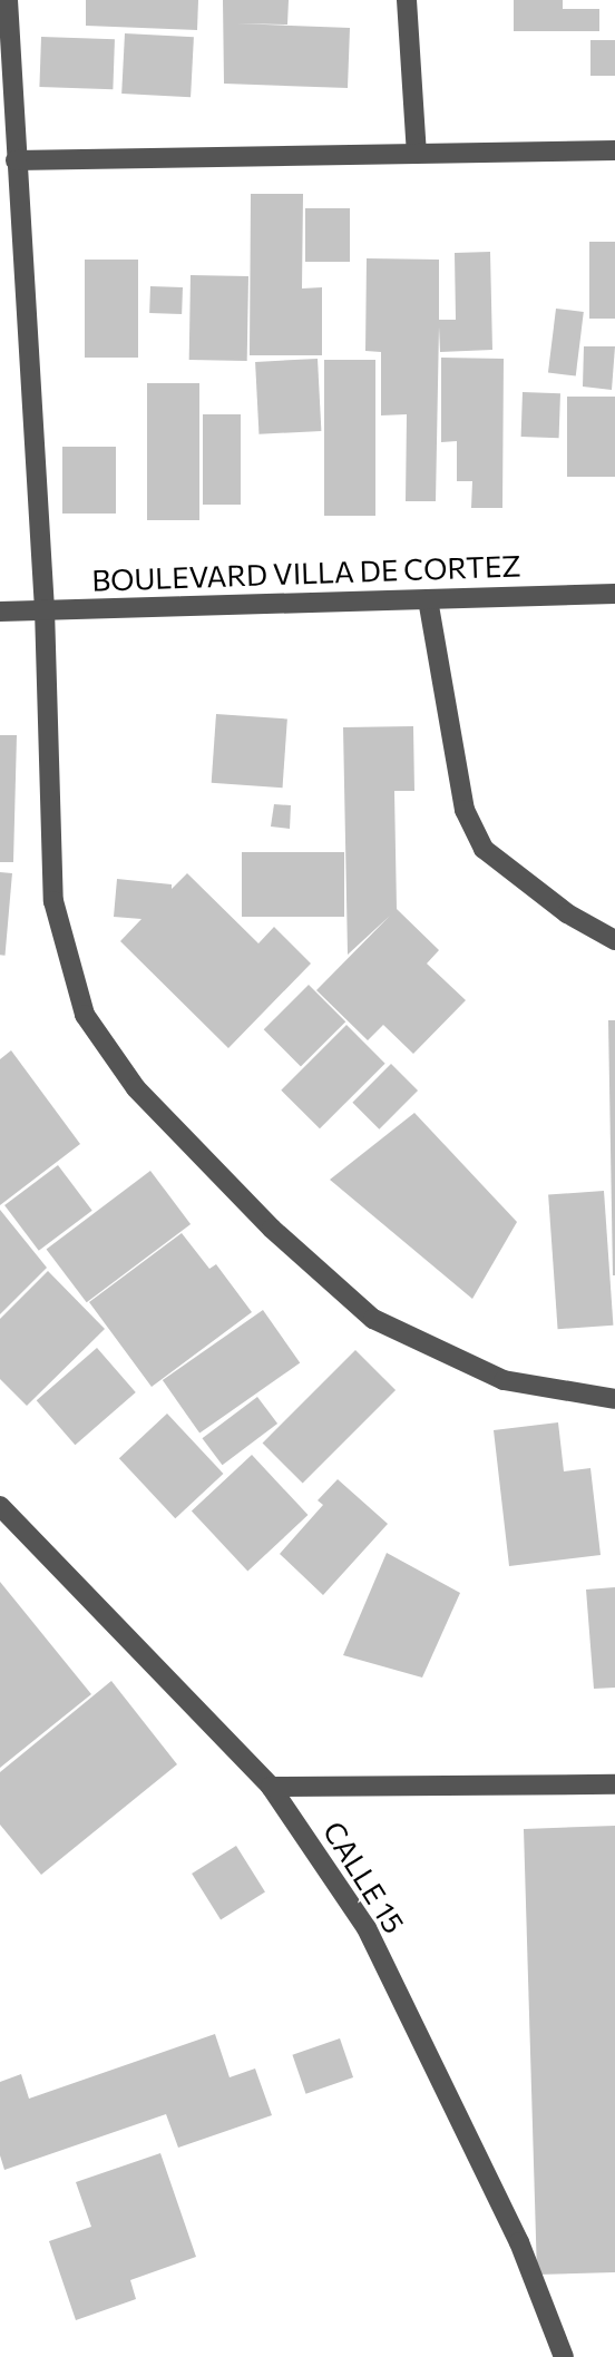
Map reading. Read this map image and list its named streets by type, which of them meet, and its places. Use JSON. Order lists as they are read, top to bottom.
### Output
{
  "streets": {
    "street": ["BOULEVARD VILLA DE CORTEZ", "CALLE 15"]
  }
}
